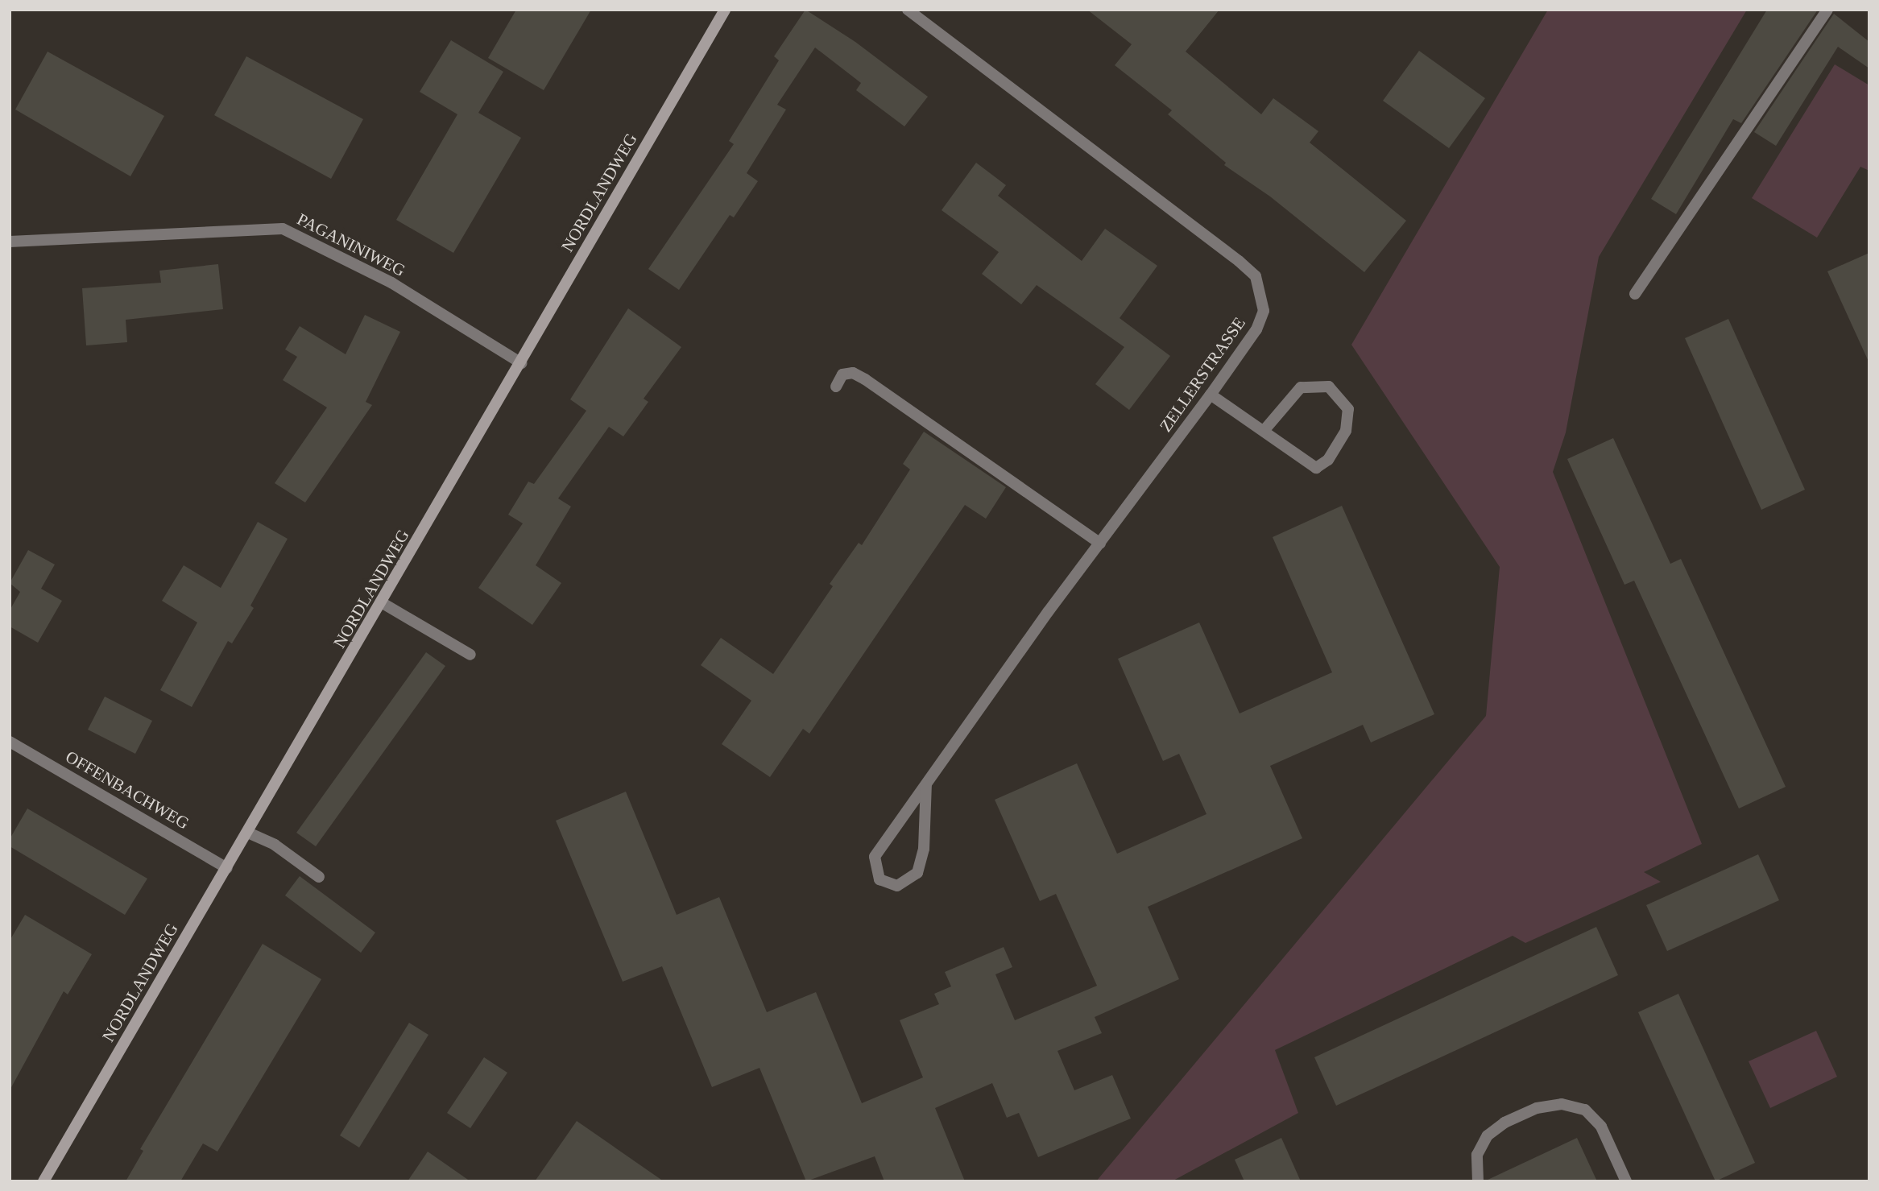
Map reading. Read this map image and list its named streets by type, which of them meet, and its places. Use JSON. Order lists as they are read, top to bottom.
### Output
{
  "streets": {
    "street": [
      "NORDLANDWEG",
      "PAGANINIWEG",
      "ZELLERSTRASSE",
      "OFFENBACHWEG"
    ]
  },
  "crossings": [
    ["NORDLANDWEG", "PAGANINIWEG"],
    ["NORDLANDWEG", "OFFENBACHWEG"]
  ]
}
